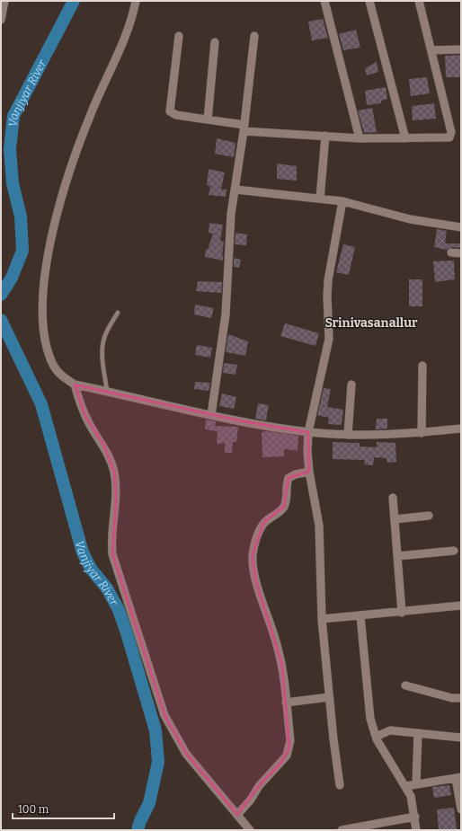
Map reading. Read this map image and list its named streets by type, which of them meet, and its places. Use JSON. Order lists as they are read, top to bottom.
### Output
{
  "districts": ["Srinivasanallur"],
  "water": ["Vanjiyar River"],
  "scale_bar": "100 m"
}
